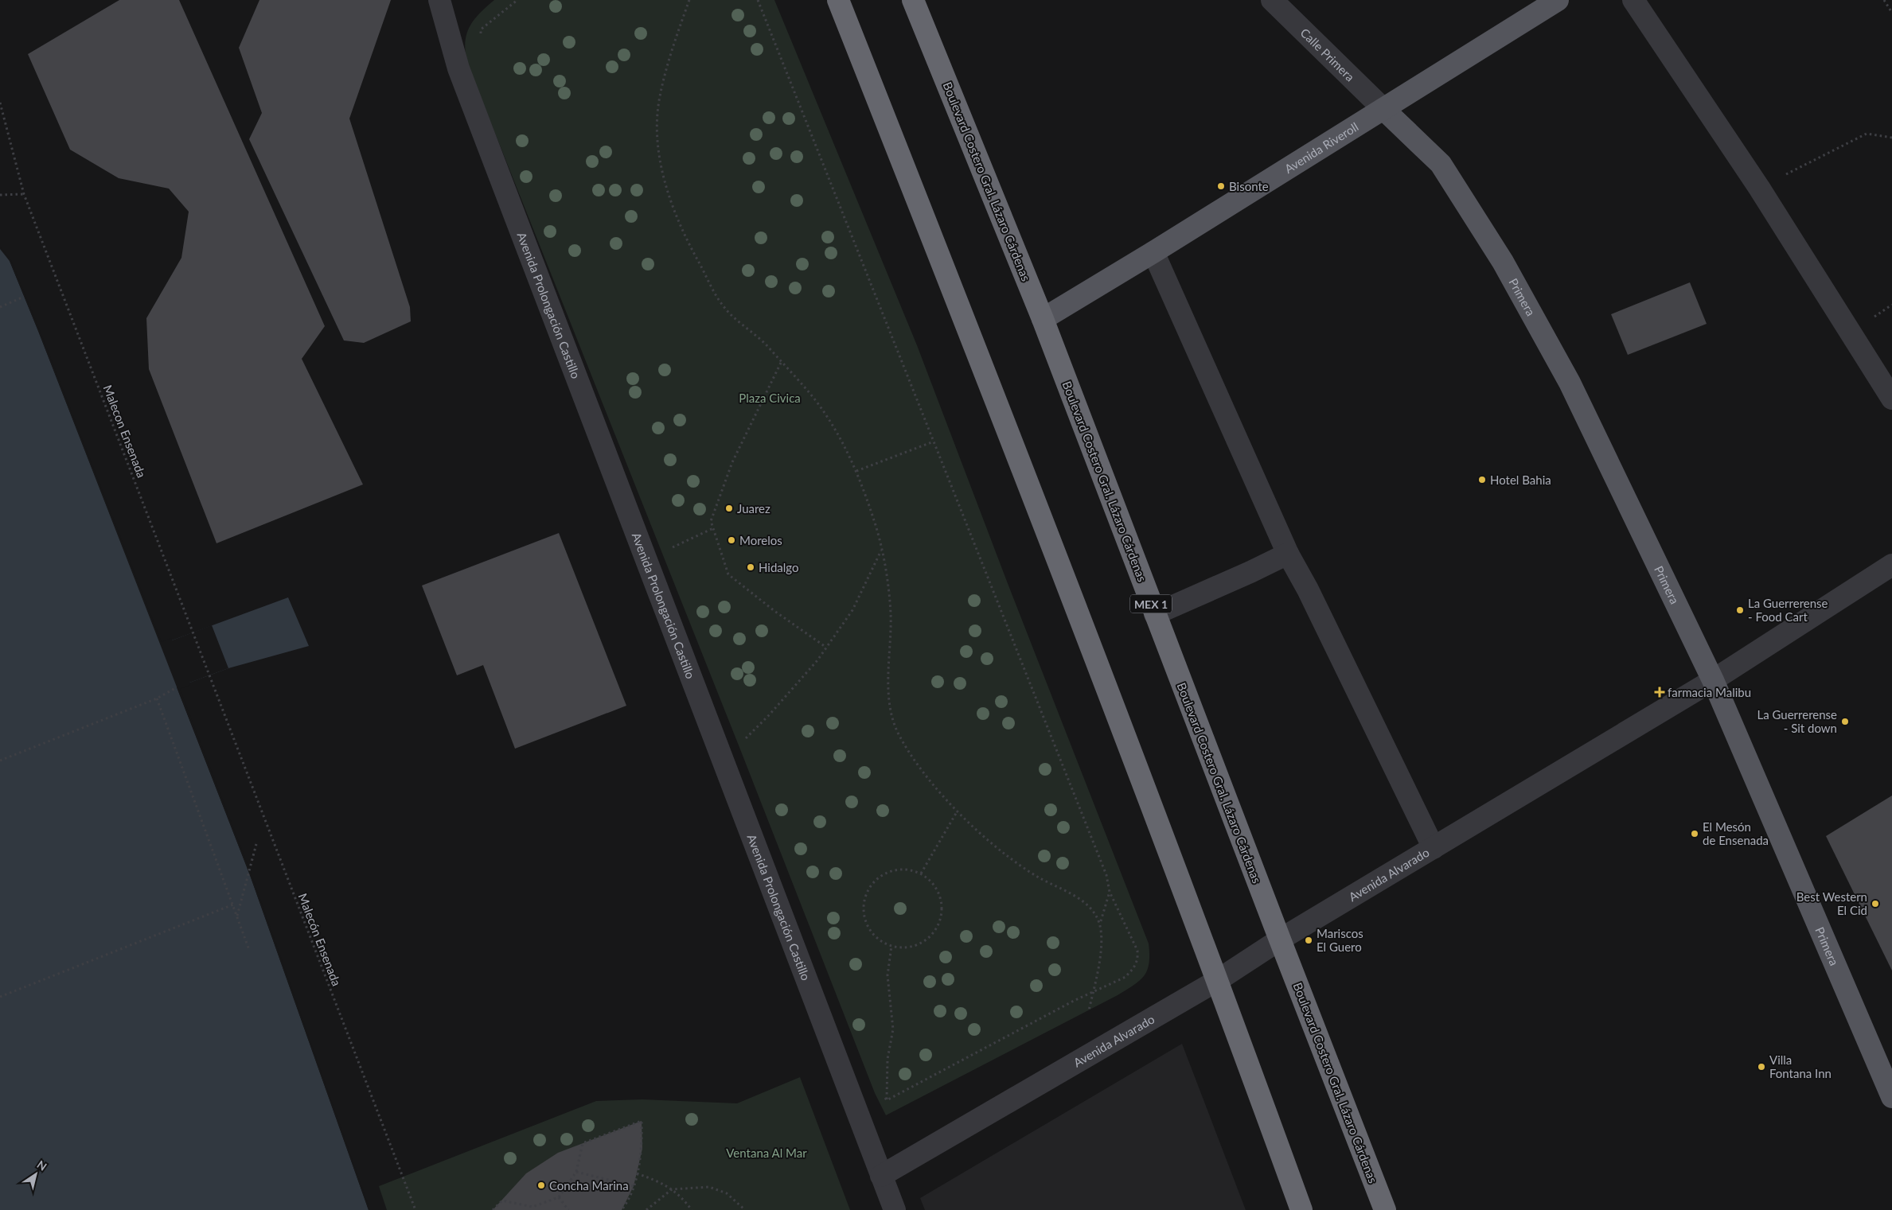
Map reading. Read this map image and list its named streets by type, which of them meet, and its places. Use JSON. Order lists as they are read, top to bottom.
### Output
{
  "streets": {
    "highway": ["Boulevard Costero Gral. Lázaro Cárdenas", "MEX 1"],
    "main road": ["Avenida Riveroll", "Primera"],
    "street": ["Calle Primera", "Avenida Prolongación Castillo", "Avenida Alvarado"],
    "path": ["Malecon Ensenada", "Malecón Ensenada"]
  },
  "crossings": [
    ["Calle Primera", "Avenida Riveroll"],
    ["Calle Primera", "Primera"],
    ["Avenida Riveroll", "Boulevard Costero Gral. Lázaro Cárdenas"],
    ["Avenida Riveroll", "Primera"],
    ["Boulevard Costero Gral. Lázaro Cárdenas", "Avenida Alvarado"],
    ["Primera", "Avenida Alvarado"],
    ["Avenida Prolongación Castillo", "Avenida Alvarado"],
    ["Malecon Ensenada", "Malecón Ensenada"]
  ],
  "parks": ["Plaza Civica", "Ventana Al Mar"],
  "places": {
    "other": [
      "Bisonte",
      "Hotel Bahia",
      "Juarez",
      "Morelos",
      "Hidalgo",
      "La Guerrerense - Food Cart",
      "La Guerrerense - Sit down",
      "El Mesón de Ensenada",
      "Best Western El Cid",
      "Mariscos El Guero",
      "Villa Fontana Inn",
      "Concha Marina"
    ],
    "health": ["farmacia Malibu"]
  },
  "north": "top right"
}
